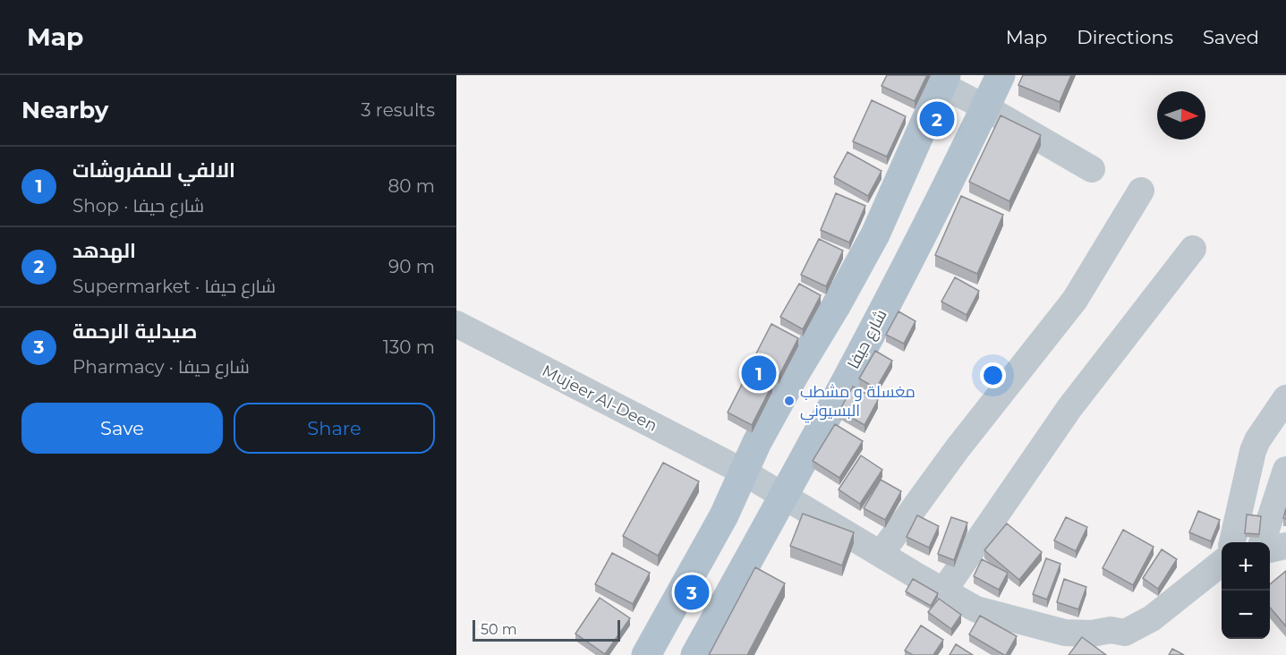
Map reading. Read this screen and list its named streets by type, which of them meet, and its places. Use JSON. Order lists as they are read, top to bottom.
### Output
{
  "streets": {
    "main road": ["شارع حيفا"],
    "street": ["Mujeer Al-Deen"]
  },
  "crossings": [
    ["شارع حيفا", "Mujeer Al-Deen"]
  ],
  "places": ["مغسلة و مشطب البسيوني"],
  "scale_bar": "50 m",
  "north": "right",
  "page": {
    "header": "Map",
    "nav": ["Map", "Directions", "Saved"],
    "heading": ["Nearby", "3 results"],
    "pins": ["2", "1", "3"],
    "list": [
      {
        "mark": "1",
        "name": "الالفي للمفروشات",
        "note": "Shop · شارع حيفا",
        "value": "80 m"
      },
      {
        "mark": "2",
        "name": "الهدهد",
        "note": "Supermarket · شارع حيفا",
        "value": "90 m"
      },
      {
        "mark": "3",
        "name": "صيدلية الرحمة",
        "note": "Pharmacy · شارع حيفا",
        "value": "130 m"
      }
    ],
    "buttons": ["Save", "Share"],
    "map_buttons": ["+", "−"],
    "scale": "50 m"
  }
}
